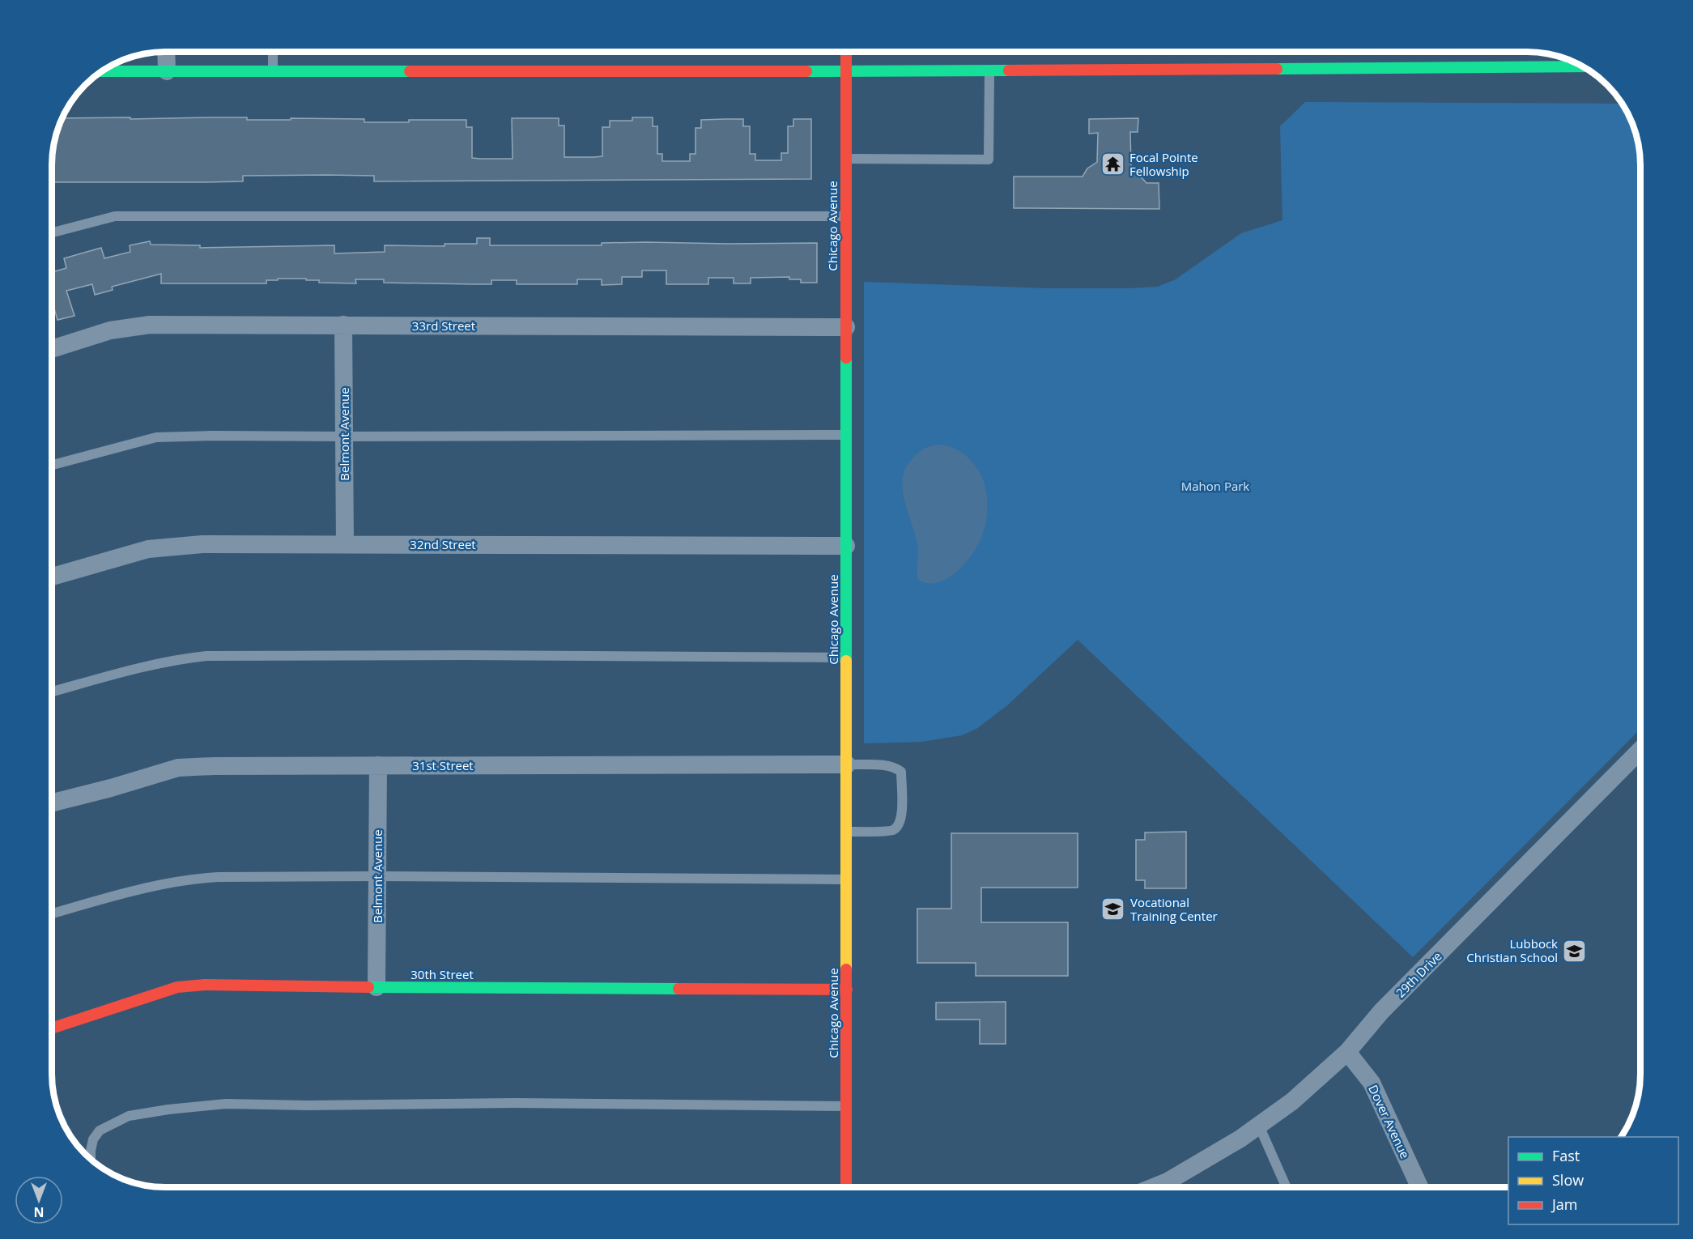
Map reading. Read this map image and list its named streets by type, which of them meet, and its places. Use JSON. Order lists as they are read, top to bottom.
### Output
{
  "streets": {
    "street": [
      "Chicago Avenue",
      "33rd Street",
      "Belmont Avenue",
      "32nd Street",
      "31st Street",
      "30th Street",
      "29th Drive",
      "Dover Avenue"
    ]
  },
  "crossings": [
    ["Chicago Avenue", "33rd Street"],
    ["Chicago Avenue", "32nd Street"],
    ["Chicago Avenue", "31st Street"],
    ["Chicago Avenue", "30th Street"],
    ["33rd Street", "Belmont Avenue"],
    ["Belmont Avenue", "32nd Street"],
    ["Belmont Avenue", "31st Street"],
    ["Belmont Avenue", "30th Street"],
    ["29th Drive", "Dover Avenue"]
  ],
  "parks": ["Mahon Park"],
  "places": {
    "temple": ["Focal Pointe Fellowship"],
    "school or university": ["Vocational Training Center", "Lubbock Christian School"]
  },
  "legend": ["Fast", "Slow", "Jam"],
  "north": "bottom"
}
